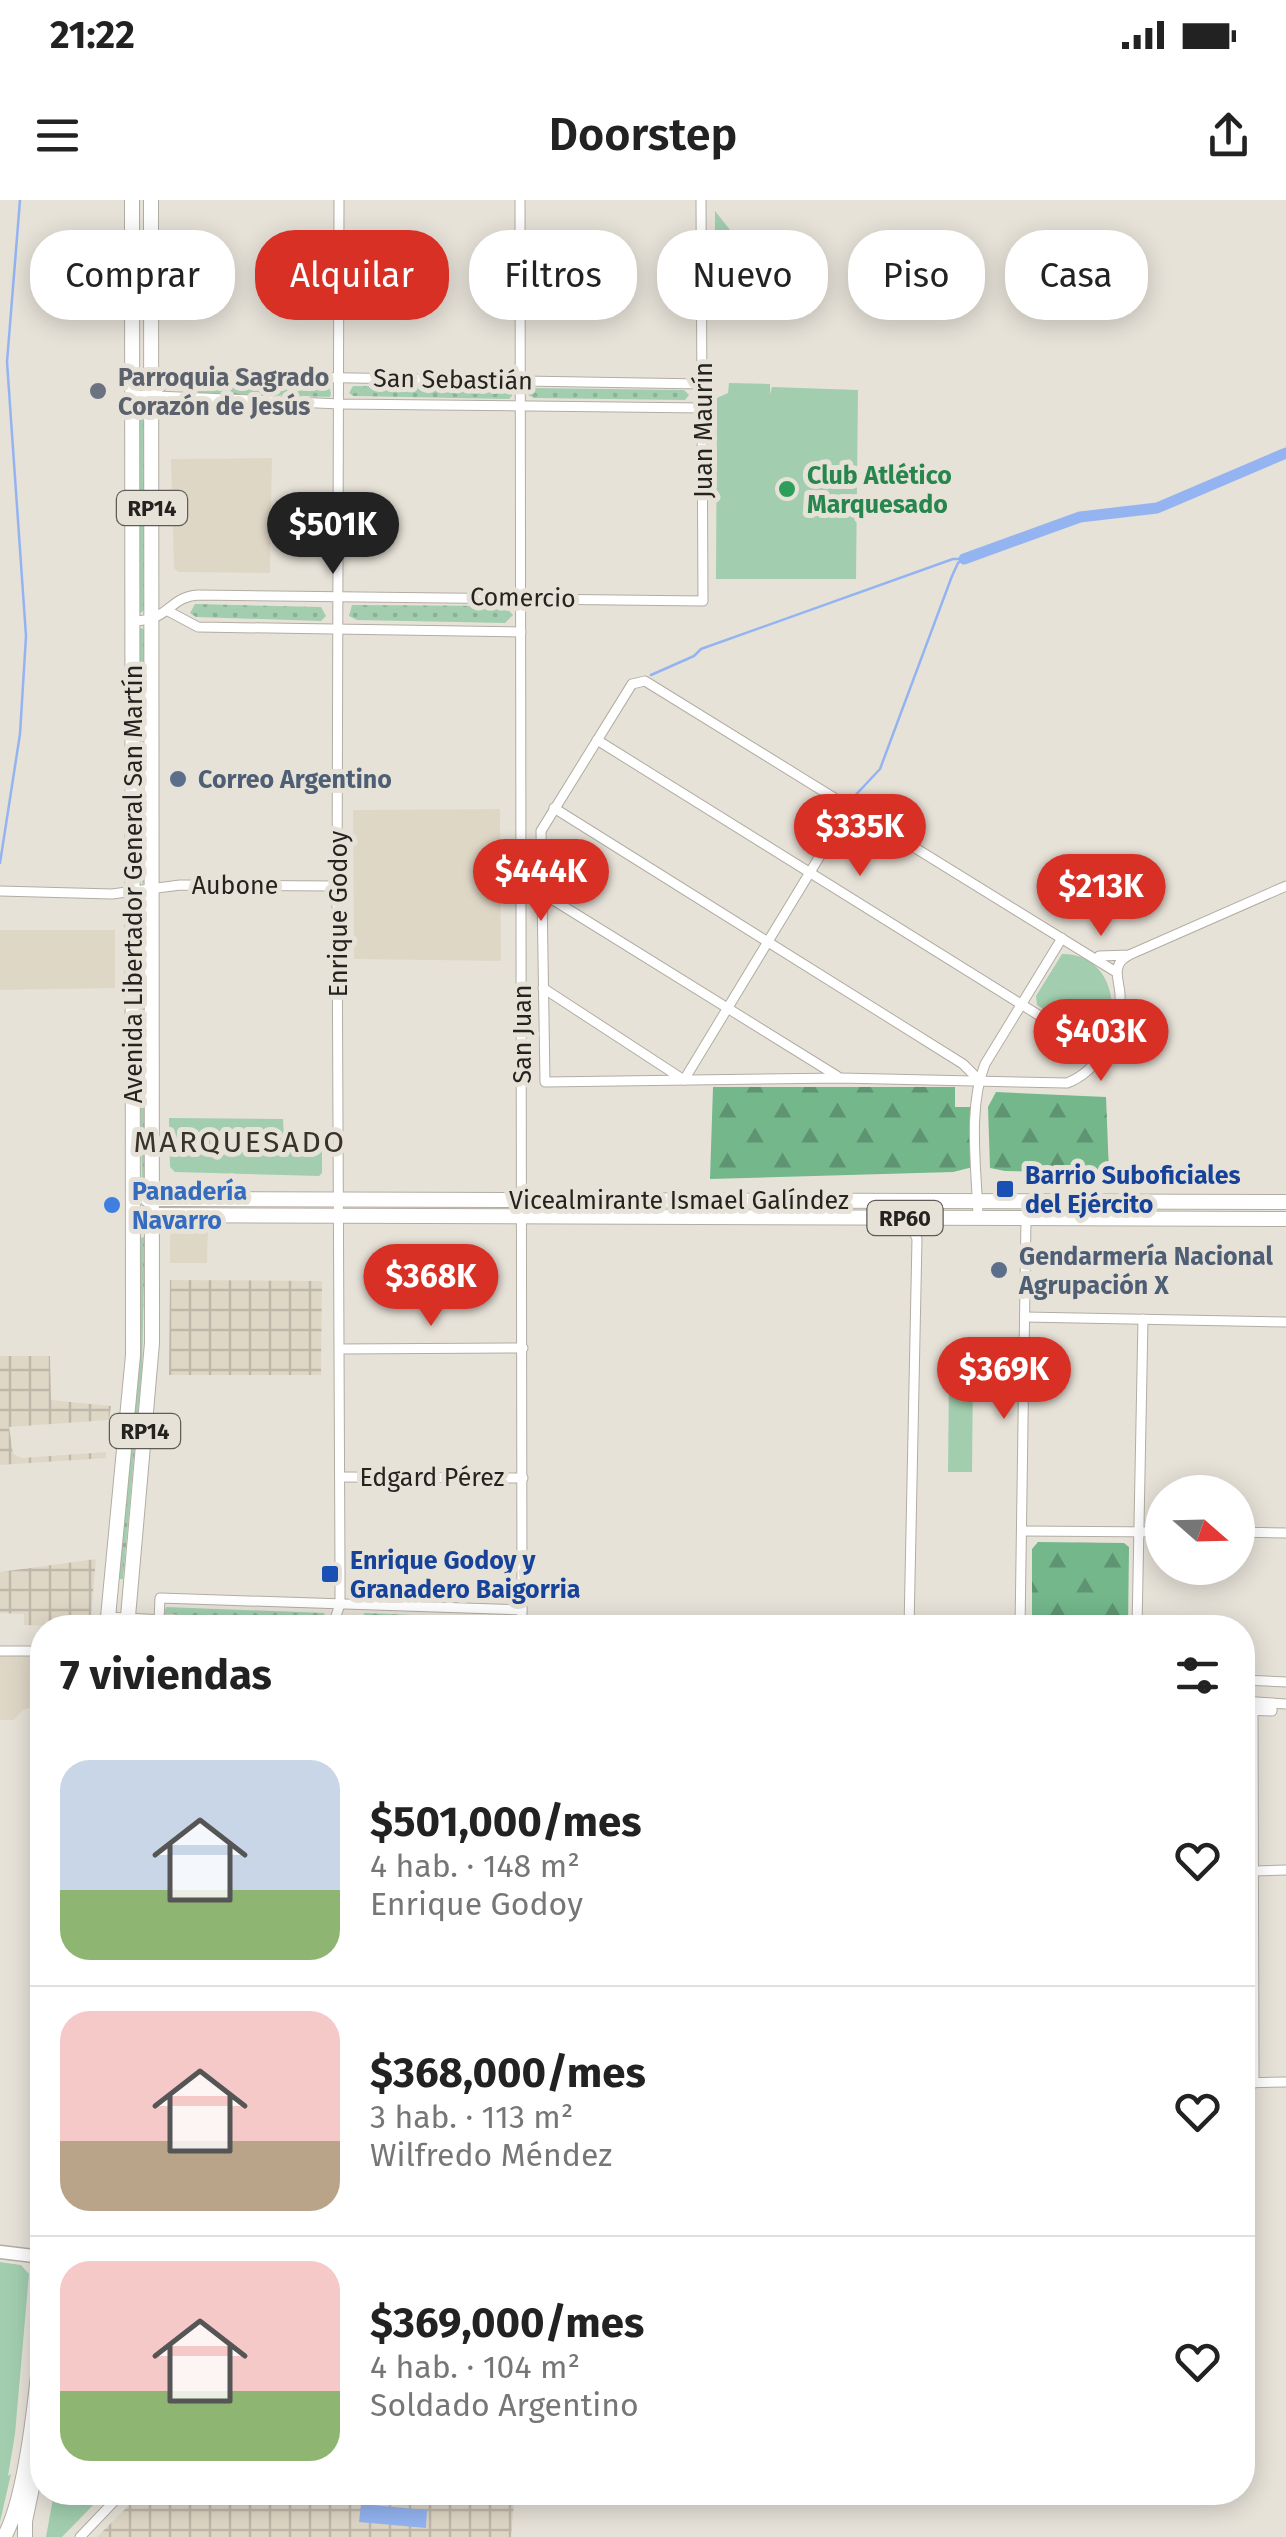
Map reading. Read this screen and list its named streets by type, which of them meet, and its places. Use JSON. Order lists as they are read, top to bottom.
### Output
{
  "streets": {
    "main road": [
      "RP14",
      "Avenida Libertador General San Martín",
      "Vicealmirante Ismael Galíndez",
      "RP60"
    ],
    "street": [
      "San Sebastián",
      "Juan Maurín",
      "Comercio",
      "Aubone",
      "Enrique Godoy",
      "San Juan",
      "Edgard Pérez"
    ]
  },
  "crossings": [
    ["San Sebastián", "Juan Maurín"],
    ["San Sebastián", "Avenida Libertador General San Martín"],
    ["San Sebastián", "Enrique Godoy"],
    ["San Sebastián", "San Juan"],
    ["Juan Maurín", "Comercio"],
    ["Comercio", "Avenida Libertador General San Martín"],
    ["Comercio", "Enrique Godoy"],
    ["Comercio", "San Juan"],
    ["Avenida Libertador General San Martín", "Aubone"],
    ["Avenida Libertador General San Martín", "Vicealmirante Ismael Galíndez"],
    ["Aubone", "Enrique Godoy"],
    ["Enrique Godoy", "Vicealmirante Ismael Galíndez"],
    ["Enrique Godoy", "Edgard Pérez"],
    ["San Juan", "Vicealmirante Ismael Galíndez"],
    ["San Juan", "Edgard Pérez"]
  ],
  "districts": ["MARQUESADO"],
  "places": {
    "other": [
      "Parroquia Sagrado Corazón de Jesús",
      "Club Atlético Marquesado",
      "Correo Argentino",
      "Panadería Navarro",
      "Gendarmería Nacional Agrupación X"
    ],
    "transit": ["Barrio Suboficiales del Ejército", "Enrique Godoy y Granadero Baigorria"]
  },
  "north": "right",
  "page": {
    "status": "21:22",
    "header": "Doorstep",
    "chip": [
      "Comprar",
      "Alquilar",
      "Filtros",
      "Nuevo",
      "Piso",
      "Casa"
    ],
    "price": [
      "$501K",
      "$335K",
      "$444K",
      "$213K",
      "$403K",
      "$368K",
      "$369K"
    ],
    "heading": "7 viviendas",
    "list": [
      {
        "name": "$501,000/mes",
        "note": "4 hab. · 148 m² · Enrique Godoy"
      },
      {
        "name": "$368,000/mes",
        "note": "3 hab. · 113 m² · Wilfredo Méndez"
      },
      {
        "name": "$369,000/mes",
        "note": "4 hab. · 104 m² · Soldado Argentino"
      }
    ]
  }
}
